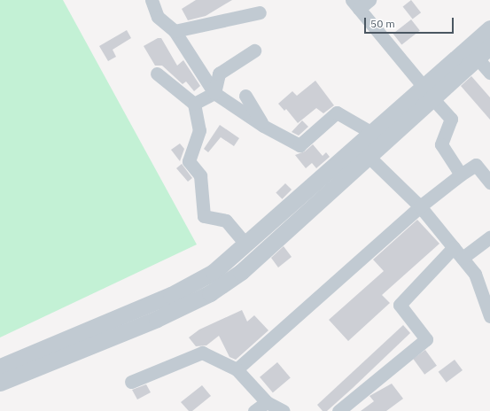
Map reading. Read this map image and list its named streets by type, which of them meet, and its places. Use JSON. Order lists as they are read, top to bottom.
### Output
{
  "scale_bar": "50 m"
}
